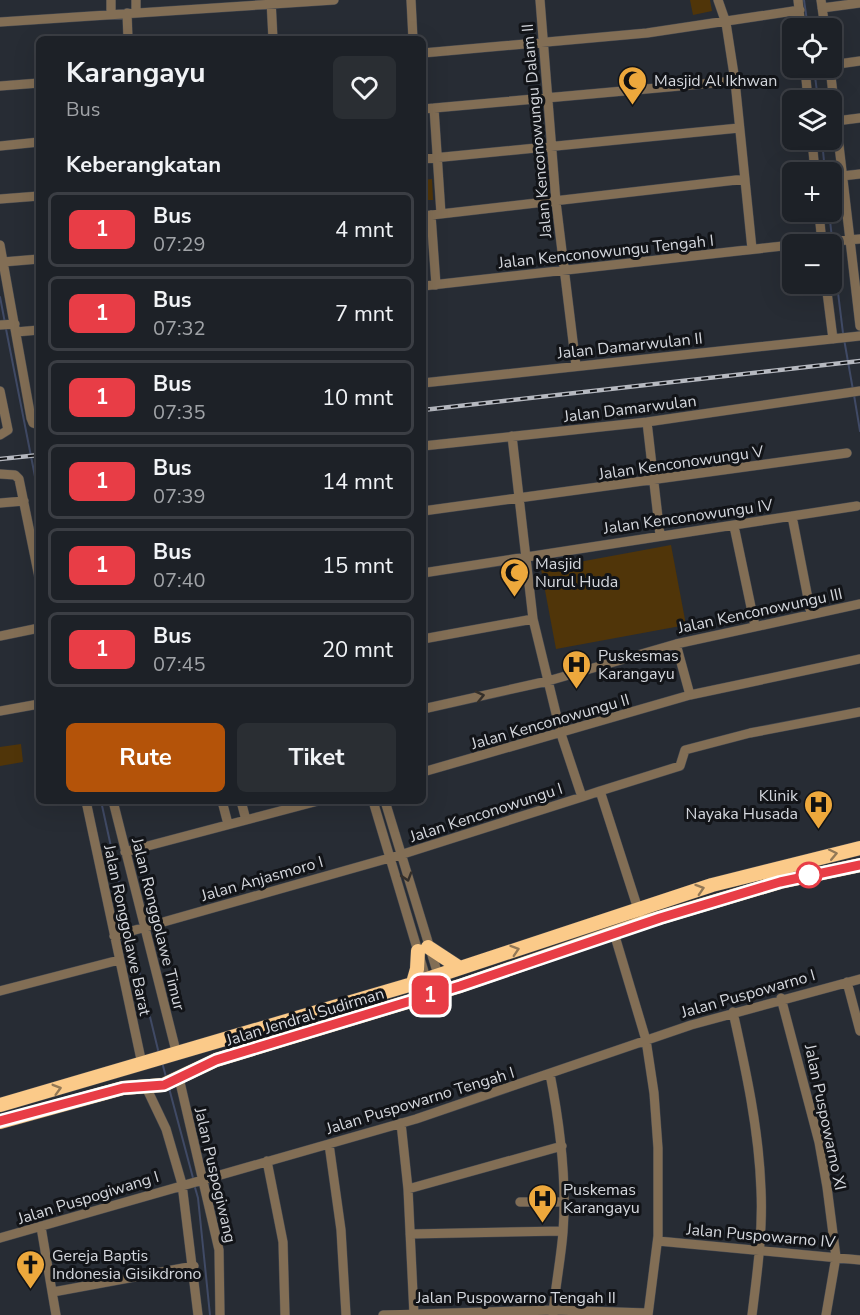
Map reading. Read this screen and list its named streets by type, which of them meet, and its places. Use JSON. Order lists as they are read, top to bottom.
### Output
{
  "streets": {
    "highway": ["Jalan Jendral Sudirman"],
    "street": [
      "Jalan Kenconowungu Dalam II",
      "Jalan Kenconowungu Tengah I",
      "Jalan Damarwulan II",
      "Jalan Damarwulan",
      "Jalan Kenconowungu V",
      "Jalan Kenconowungu IV",
      "Jalan Kenconowungu III",
      "Jalan Kenconowungu II",
      "Jalan Kenconowungu I",
      "Jalan Anjasmoro I",
      "Jalan Ronggolawe Timur",
      "Jalan Ronggolawe Barat",
      "Jalan Puspowarno I",
      "Jalan Puspowarno Tengah I",
      "Jalan Puspowarno XI",
      "Jalan Puspogiwang",
      "Jalan Puspogiwang I",
      "Jalan Puspowarno IV",
      "Jalan Puspowarno Tengah II"
    ]
  },
  "crossings": [
    ["Jalan Kenconowungu Dalam II", "Jalan Kenconowungu Tengah I"],
    ["Jalan Kenconowungu Dalam II", "Jalan Damarwulan II"],
    ["Jalan Kenconowungu I", "Jalan Anjasmoro I"],
    ["Jalan Anjasmoro I", "Jalan Ronggolawe Timur"],
    ["Jalan Anjasmoro I", "Jalan Ronggolawe Barat"],
    ["Jalan Ronggolawe Timur", "Jalan Jendral Sudirman"],
    ["Jalan Ronggolawe Barat", "Jalan Jendral Sudirman"],
    ["Jalan Puspowarno I", "Jalan Puspowarno Tengah I"],
    ["Jalan Puspowarno I", "Jalan Puspowarno XI"],
    ["Jalan Jendral Sudirman", "Jalan Puspogiwang"],
    ["Jalan Puspowarno Tengah I", "Jalan Puspogiwang"],
    ["Jalan Puspowarno Tengah I", "Jalan Puspogiwang I"],
    ["Jalan Puspowarno XI", "Jalan Puspowarno IV"],
    ["Jalan Puspogiwang", "Jalan Puspogiwang I"]
  ],
  "places": {
    "mosque": ["Masjid Al Ikhwan", "Masjid Nurul Huda"],
    "hospital": ["Puskesmas Karangayu", "Klinik Nayaka Husada", "Puskemas Karangayu"],
    "church": ["Gereja Baptis Indonesia Gisikdrono"]
  },
  "lines": ["bus line 1"],
  "page": {
    "on_map": "1",
    "map_buttons": ["+", "−"],
    "heading": [
      ["Karangayu", "Bus"],
      "Keberangkatan"
    ],
    "list": [
      {
        "mark": "1",
        "name": "Bus",
        "note": "07:29",
        "value": "4 mnt"
      },
      {
        "mark": "1",
        "name": "Bus",
        "note": "07:32",
        "value": "7 mnt"
      },
      {
        "mark": "1",
        "name": "Bus",
        "note": "07:35",
        "value": "10 mnt"
      },
      {
        "mark": "1",
        "name": "Bus",
        "note": "07:39",
        "value": "14 mnt"
      },
      {
        "mark": "1",
        "name": "Bus",
        "note": "07:40",
        "value": "15 mnt"
      },
      {
        "mark": "1",
        "name": "Bus",
        "note": "07:45",
        "value": "20 mnt"
      }
    ],
    "buttons": ["Rute", "Tiket"]
  }
}
